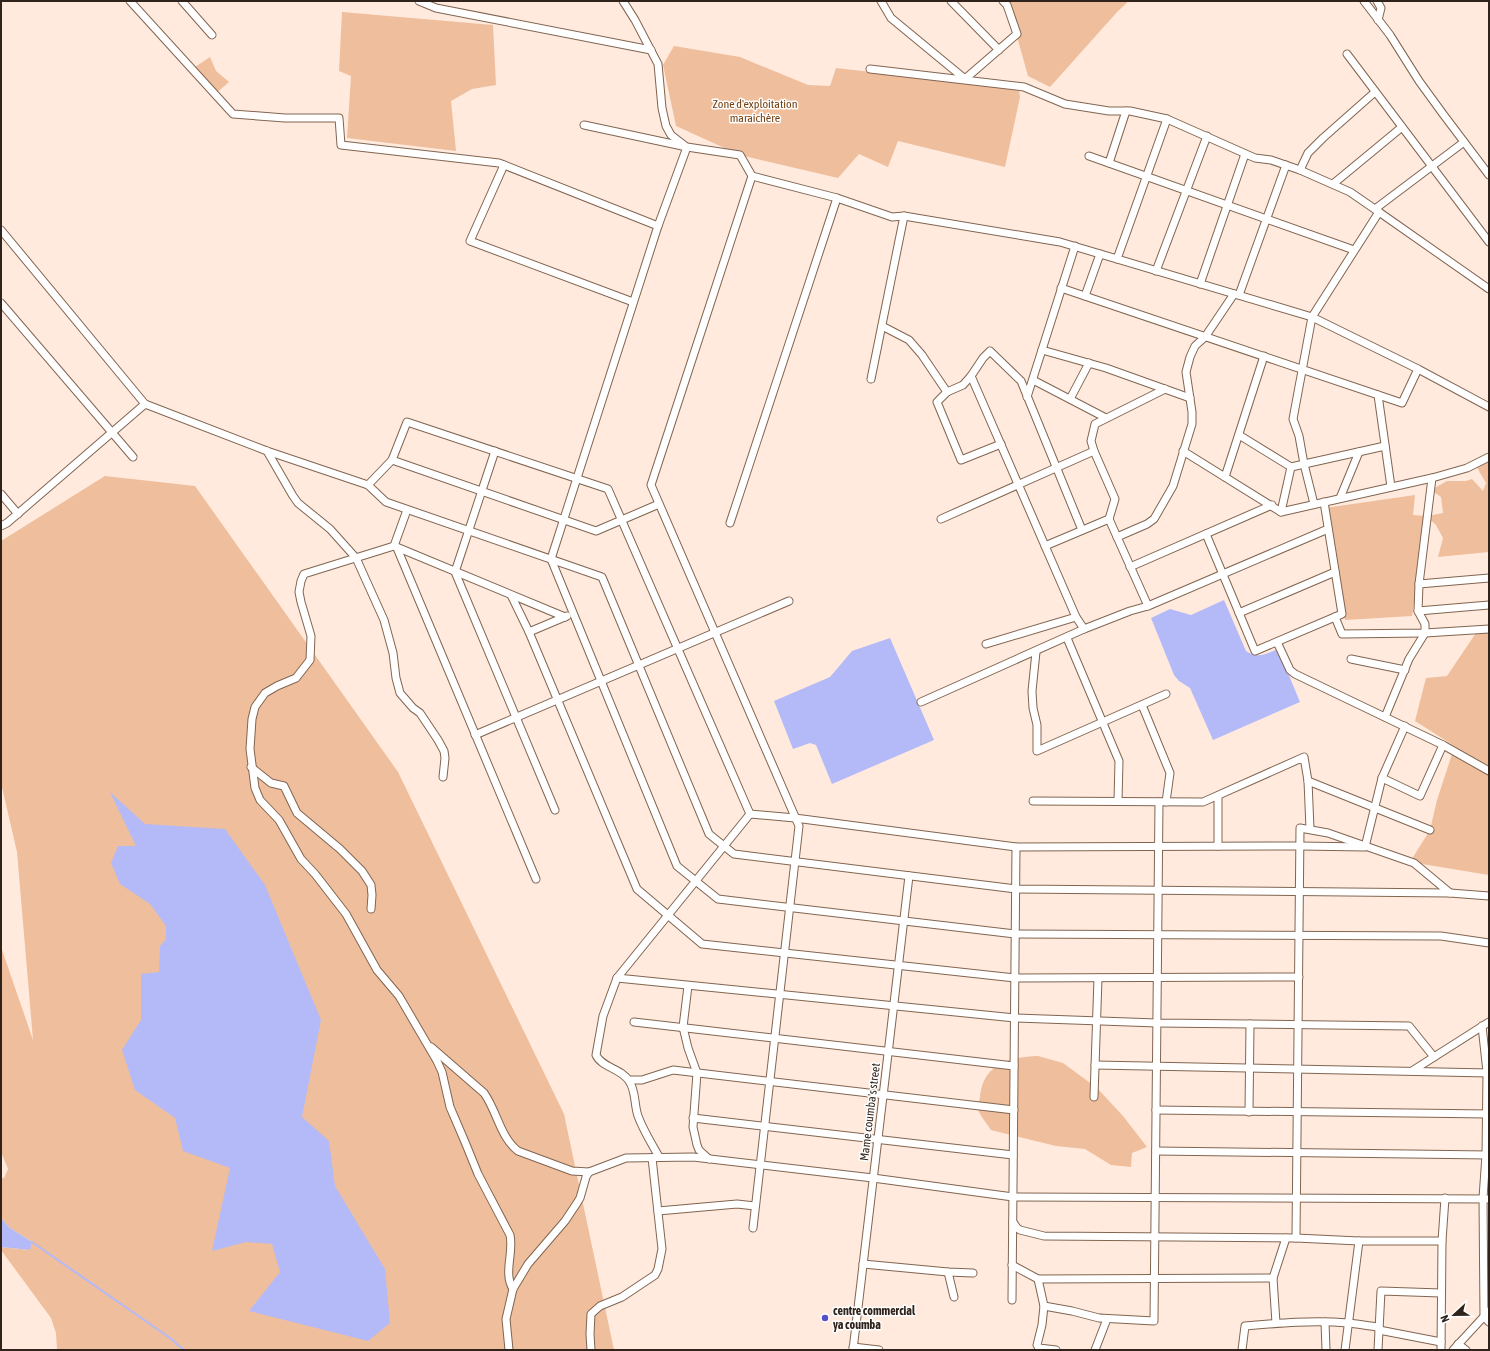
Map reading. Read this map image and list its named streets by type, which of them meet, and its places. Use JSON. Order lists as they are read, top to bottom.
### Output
{
  "streets": {
    "street": ["Mame coumba's street"]
  },
  "parks": ["Zone d'exploitation maraichère"],
  "places": ["centre commercial ya coumba"],
  "north": "left"
}
